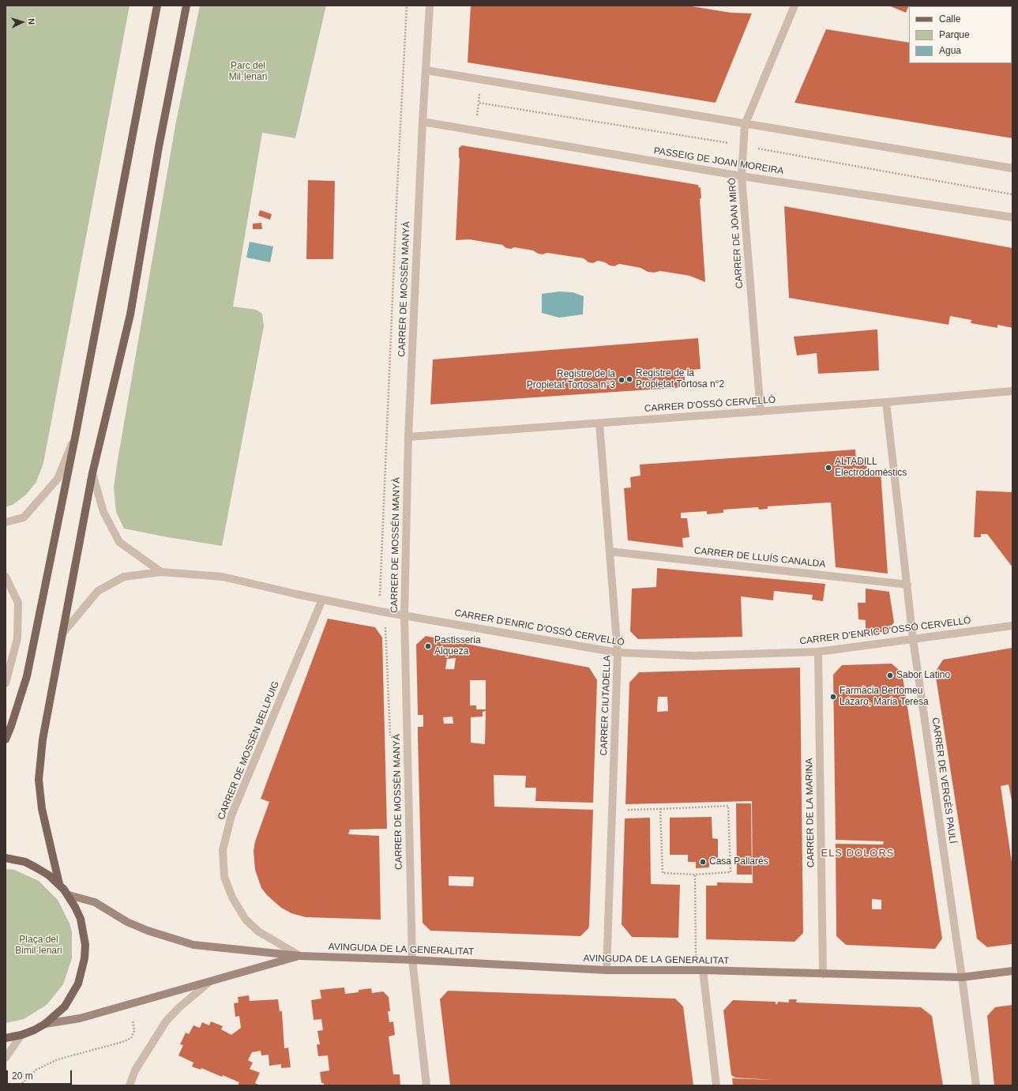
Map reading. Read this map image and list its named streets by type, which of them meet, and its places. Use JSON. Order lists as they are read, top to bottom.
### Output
{
  "streets": {
    "street": [
      "PASSEIG DE JOAN MOREIRA",
      "CARRER DE JOAN MIRÓ",
      "CARRER DE MOSSÈN MANYÀ",
      "CARRER D'OSSÓ CERVELLÓ",
      "CARRER DE LLUÍS CANALDA",
      "CARRER D'ENRIC D'OSSÓ CERVELLÓ",
      "CARRER CIUTADELLA",
      "CARRER DE MOSSÈN BELLPUIG",
      "CARRER DE VERGÉS PAULÍ",
      "CARRER DE LA MARINA",
      "AVINGUDA DE LA GENERALITAT"
    ]
  },
  "crossings": [
    ["PASSEIG DE JOAN MOREIRA", "CARRER DE JOAN MIRÓ"],
    ["PASSEIG DE JOAN MOREIRA", "CARRER DE MOSSÈN MANYÀ"],
    ["CARRER DE JOAN MIRÓ", "CARRER D'OSSÓ CERVELLÓ"],
    ["CARRER DE MOSSÈN MANYÀ", "CARRER D'OSSÓ CERVELLÓ"],
    ["CARRER DE MOSSÈN MANYÀ", "CARRER D'ENRIC D'OSSÓ CERVELLÓ"],
    ["CARRER DE MOSSÈN MANYÀ", "AVINGUDA DE LA GENERALITAT"],
    ["CARRER D'OSSÓ CERVELLÓ", "CARRER CIUTADELLA"],
    ["CARRER D'OSSÓ CERVELLÓ", "CARRER DE VERGÉS PAULÍ"],
    ["CARRER DE LLUÍS CANALDA", "CARRER CIUTADELLA"],
    ["CARRER DE LLUÍS CANALDA", "CARRER DE VERGÉS PAULÍ"],
    ["CARRER D'ENRIC D'OSSÓ CERVELLÓ", "CARRER CIUTADELLA"],
    ["CARRER D'ENRIC D'OSSÓ CERVELLÓ", "CARRER DE MOSSÈN BELLPUIG"],
    ["CARRER D'ENRIC D'OSSÓ CERVELLÓ", "CARRER DE VERGÉS PAULÍ"],
    ["CARRER D'ENRIC D'OSSÓ CERVELLÓ", "CARRER DE LA MARINA"],
    ["CARRER CIUTADELLA", "AVINGUDA DE LA GENERALITAT"],
    ["CARRER DE MOSSÈN BELLPUIG", "AVINGUDA DE LA GENERALITAT"],
    ["CARRER DE VERGÉS PAULÍ", "AVINGUDA DE LA GENERALITAT"],
    ["CARRER DE LA MARINA", "AVINGUDA DE LA GENERALITAT"]
  ],
  "districts": ["ELS DOLORS"],
  "parks": ["Parc del Mil·lenari", "Plaça del Bimil·lenari"],
  "places": [
    "Registre de la Propietat Tortosa n°2",
    "Registre de la Propietat Tortosa n°3",
    "ALTADILL Electrodomèstics",
    "Pastisseria Alqueza",
    "Sabor Latino",
    "Farmàcia Bertomeu Lázaro, Maria Teresa",
    "Casa Pallarés"
  ],
  "legend": ["Calle", "Parque", "Agua"],
  "scale_bar": "20 m",
  "north": "right"
}
